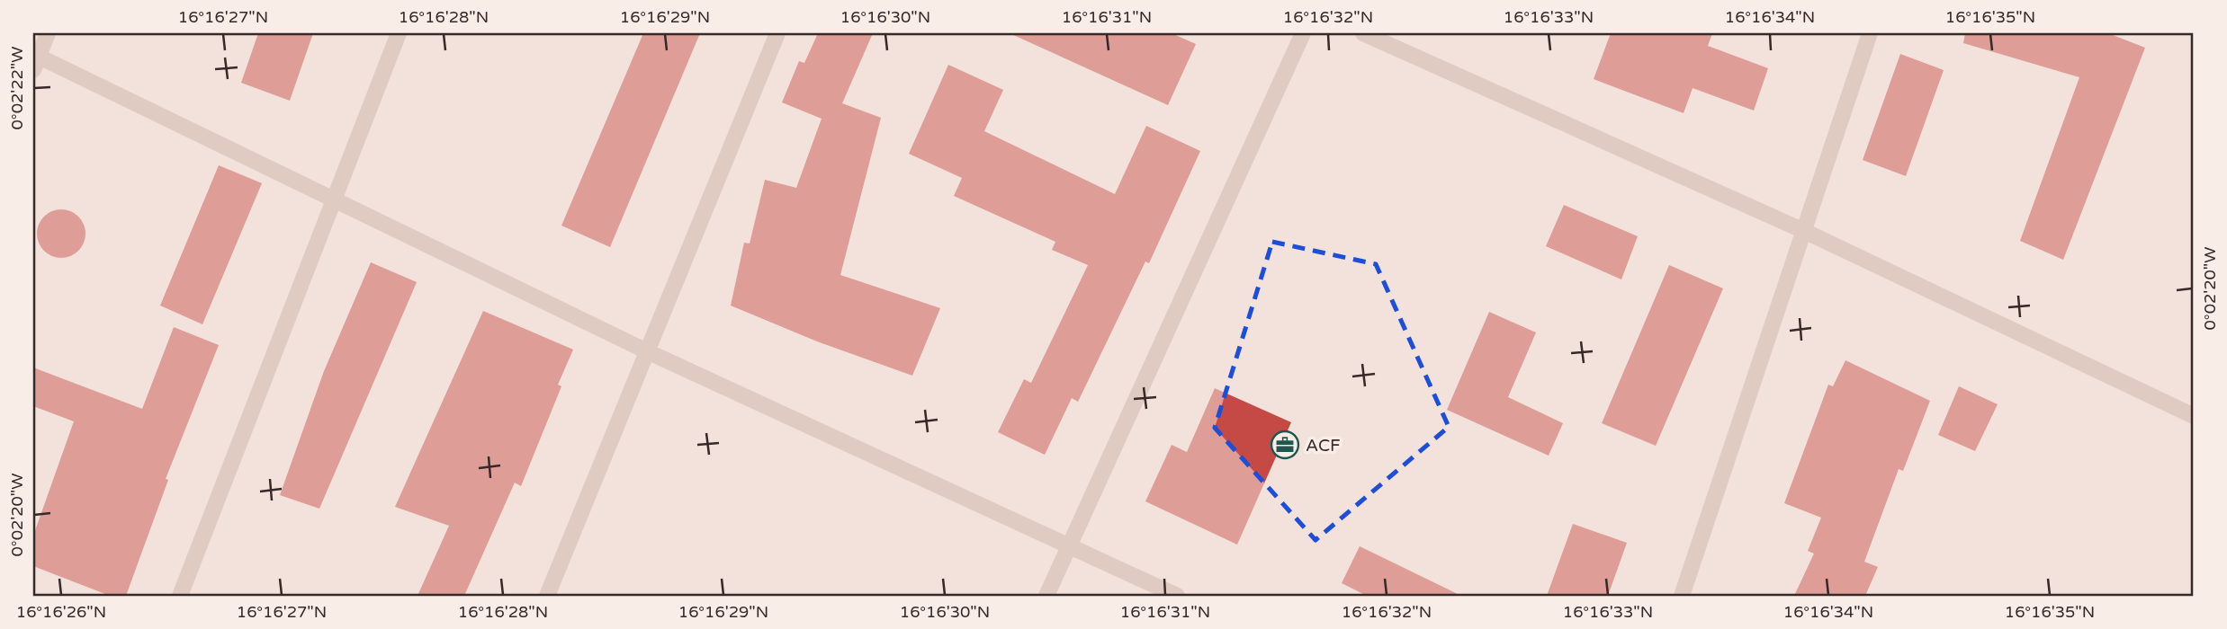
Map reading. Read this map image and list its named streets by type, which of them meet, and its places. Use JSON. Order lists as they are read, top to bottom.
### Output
{
  "places": {
    "office": ["ACF"]
  },
  "coordinates": [
    "16°16'27\"N",
    "16°16'28\"N",
    "16°16'29\"N",
    "16°16'30\"N",
    "16°16'31\"N",
    "16°16'32\"N",
    "16°16'33\"N",
    "16°16'34\"N",
    "16°16'35\"N",
    "0°02'22\"W",
    "0°02'20\"W",
    "16°16'26\"N"
  ]
}
